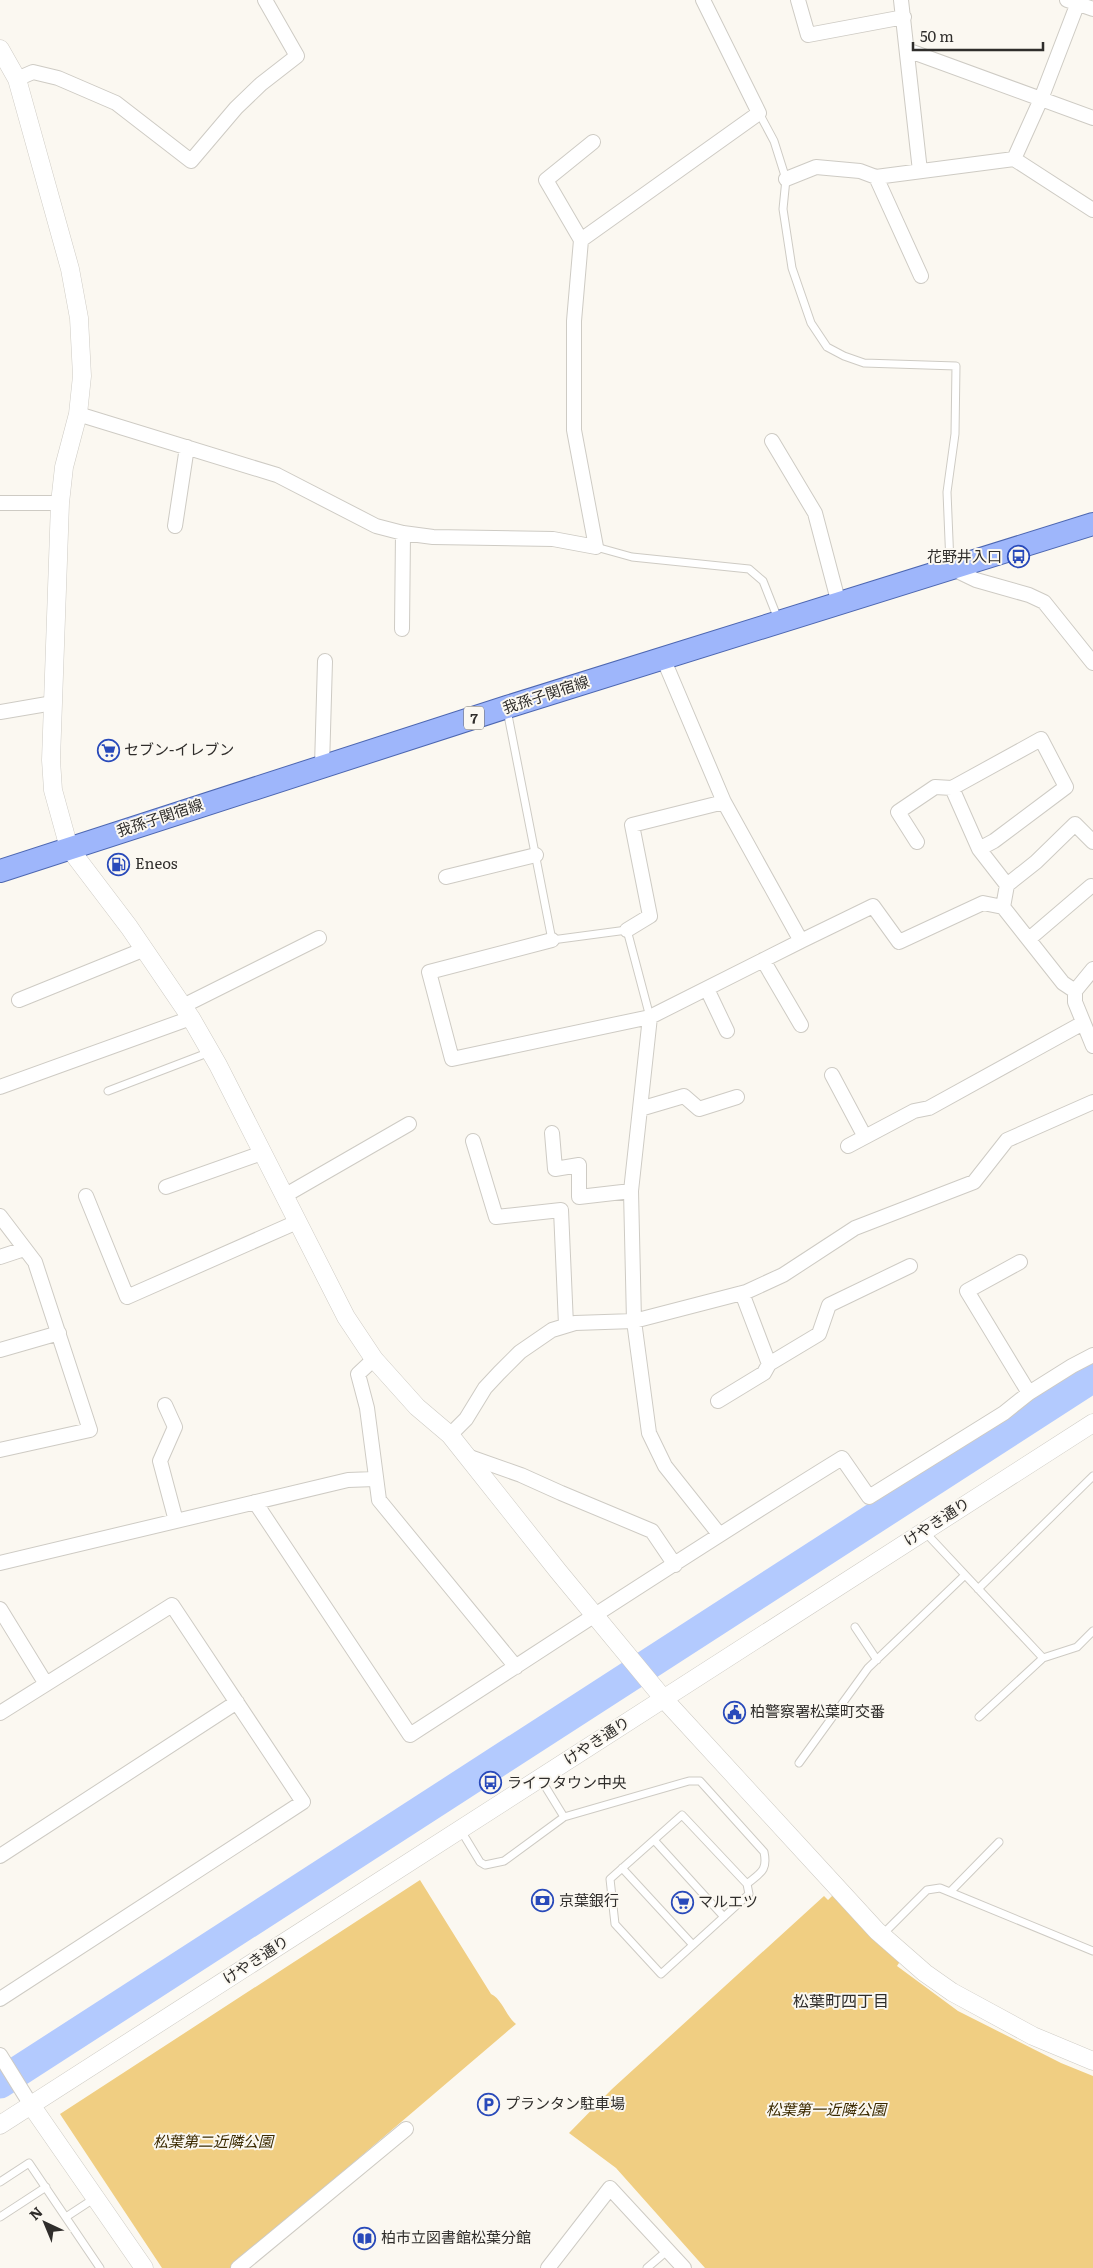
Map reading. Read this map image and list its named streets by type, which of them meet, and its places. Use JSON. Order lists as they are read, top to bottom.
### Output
{
  "streets": {
    "main road": ["我孫子関宿線", "7"],
    "street": ["けやき通り"]
  },
  "districts": ["松葉町四丁目"],
  "parks": ["松葉第一近隣公園", "松葉第二近隣公園"],
  "places": {
    "bus stop": ["花野井入口", "ライフタウン中央"],
    "supermarket": ["セブン-イレブン", "マルエツ"],
    "fuel station": ["Eneos"],
    "public building": ["柏警察署松葉町交番"],
    "bank": ["京葉銀行"],
    "parking": ["プランタン駐車場"],
    "library": ["柏市立図書館松葉分館"]
  },
  "scale_bar": "50 m",
  "north": "top left"
}
